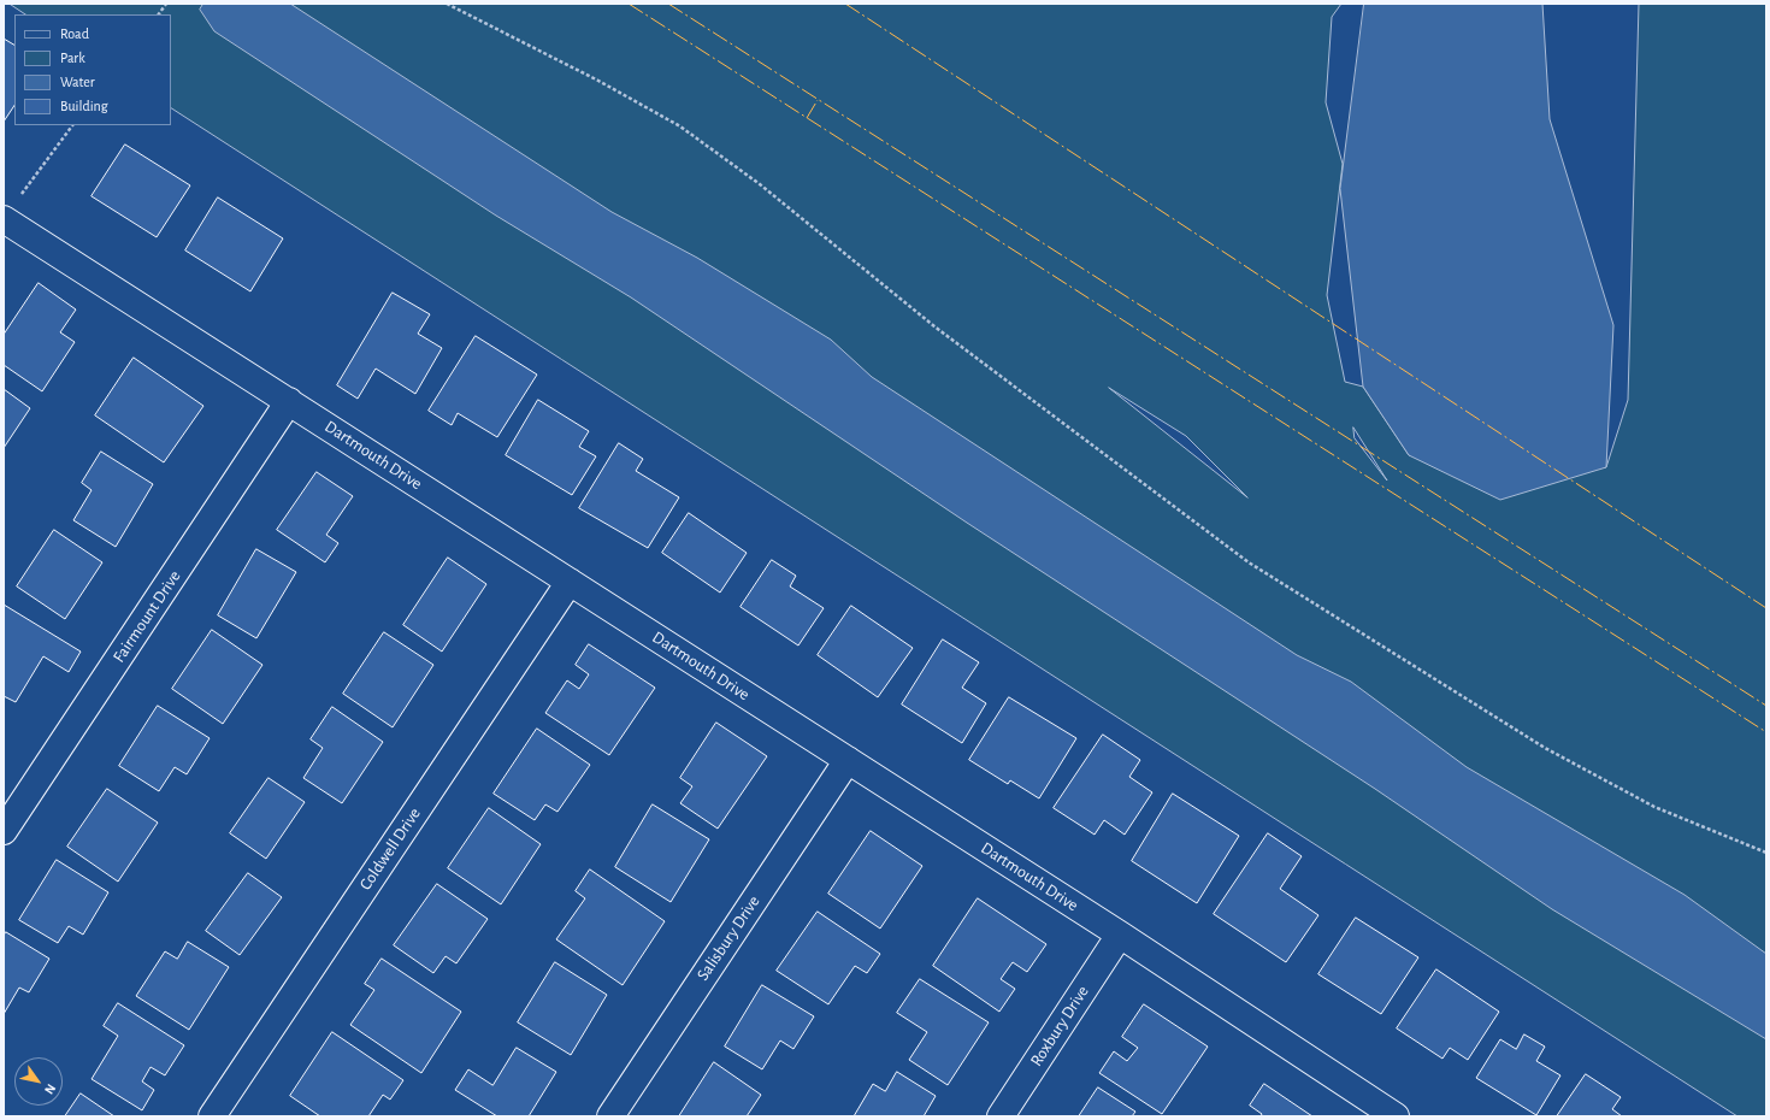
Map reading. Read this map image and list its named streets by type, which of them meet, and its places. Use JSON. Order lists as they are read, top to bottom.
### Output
{
  "streets": {
    "street": [
      "Dartmouth Drive",
      "Fairmount Drive",
      "Coldwell Drive",
      "Salisbury Drive",
      "Roxbury Drive"
    ]
  },
  "crossings": [
    ["Dartmouth Drive", "Fairmount Drive"],
    ["Dartmouth Drive", "Coldwell Drive"],
    ["Dartmouth Drive", "Salisbury Drive"],
    ["Dartmouth Drive", "Roxbury Drive"]
  ],
  "legend": [
    "Road",
    "Park",
    "Water",
    "Building"
  ],
  "north": "bottom right"
}
